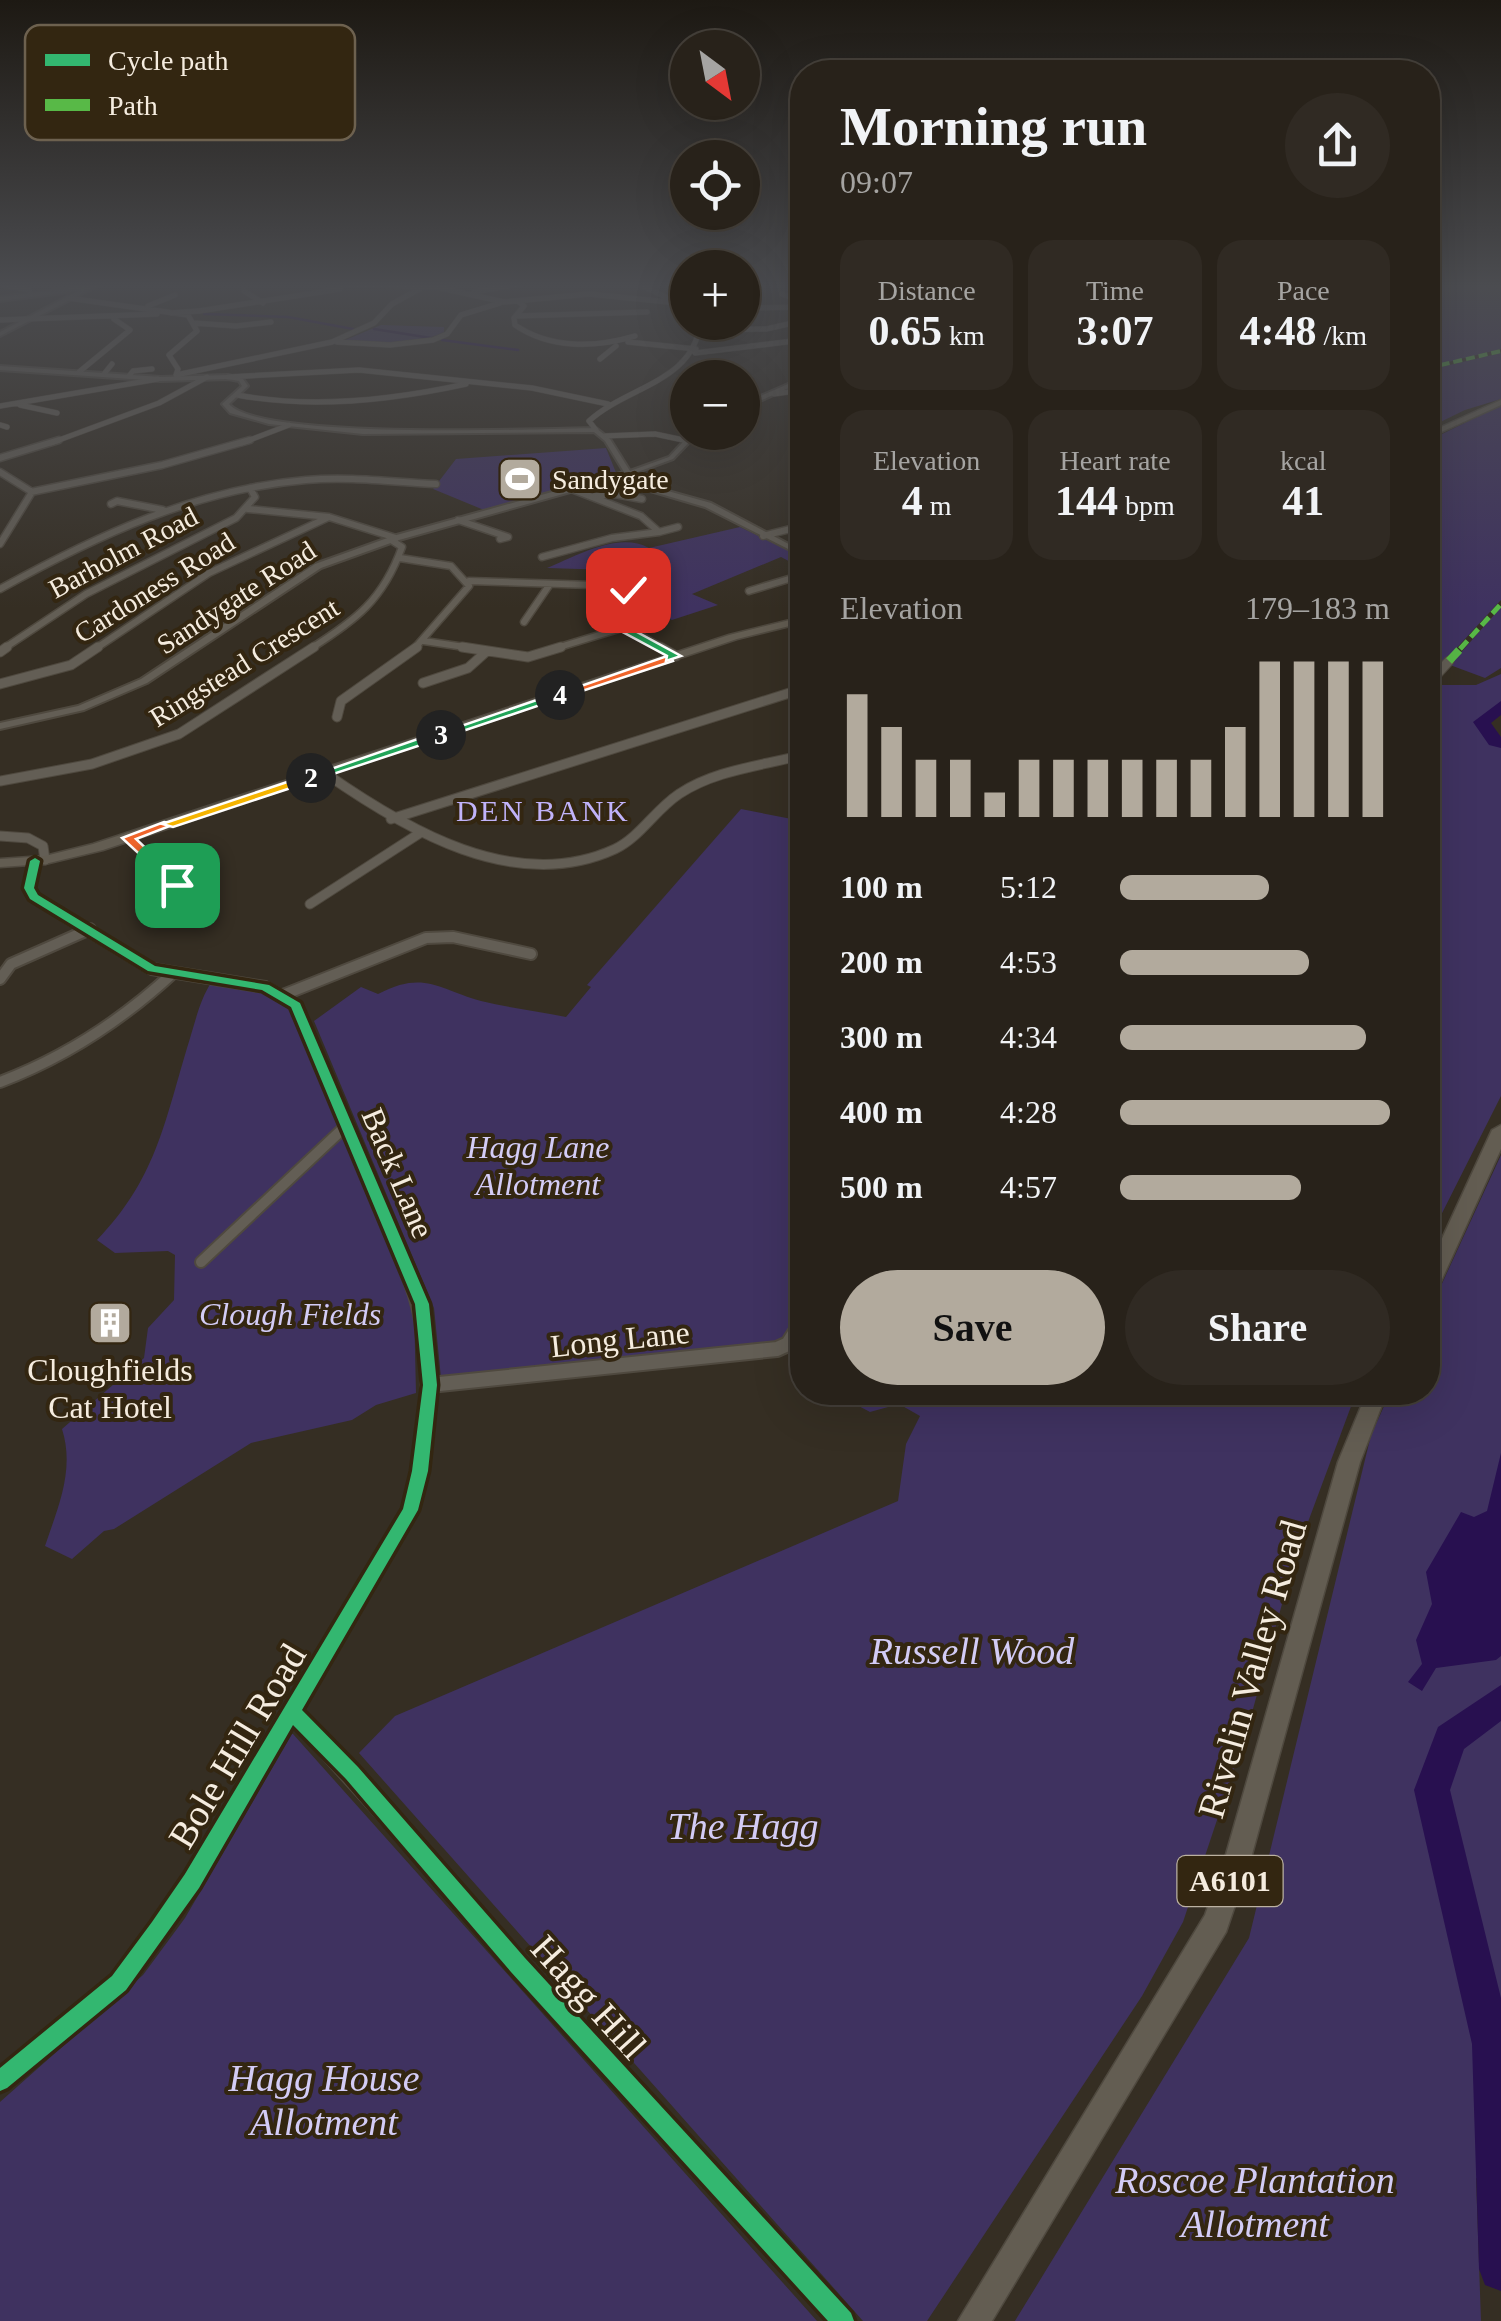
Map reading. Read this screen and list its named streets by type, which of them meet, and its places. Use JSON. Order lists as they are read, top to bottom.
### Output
{
  "streets": {
    "main road": ["Rivelin Valley Road", "A6101"],
    "street": [
      "Barholm Road",
      "Cardoness Road",
      "Sandygate Road",
      "Ringstead Crescent",
      "Back Lane",
      "Long Lane",
      "Bole Hill Road",
      "Hagg Hill"
    ]
  },
  "crossings": [
    ["Back Lane", "Long Lane"],
    ["Back Lane", "Bole Hill Road"],
    ["Long Lane", "Bole Hill Road"],
    ["Bole Hill Road", "Hagg Hill"]
  ],
  "districts": ["DEN BANK"],
  "parks": [
    "Hagg Lane Allotment",
    "Clough Fields",
    "Russell Wood",
    "The Hagg",
    "Hagg House Allotment",
    "Roscoe Plantation Allotment"
  ],
  "places": {
    "sports": ["Sandygate"],
    "building": ["Cloughfields Cat Hotel"]
  },
  "legend": ["Cycle path", "Path"],
  "north": "bottom right",
  "page": {
    "map_buttons": ["+", "−"],
    "heading": ["Morning run", "09:07"],
    "stats": [
      ["Distance", "0.65 km"],
      ["Time", "3:07"],
      ["Pace", "4:48 /km"],
      ["Elevation", "4 m"],
      ["Heart rate", "144 bpm"],
      ["kcal", "41"]
    ],
    "chart": ["Elevation", "179–183 m"],
    "pins": ["4", "3", "2"],
    "list": [
      {
        "name": "100 m",
        "note": "5:12"
      },
      {
        "name": "200 m",
        "note": "4:53"
      },
      {
        "name": "300 m",
        "note": "4:34"
      },
      {
        "name": "400 m",
        "note": "4:28"
      },
      {
        "name": "500 m",
        "note": "4:57"
      }
    ],
    "buttons": ["Save", "Share"]
  }
}
